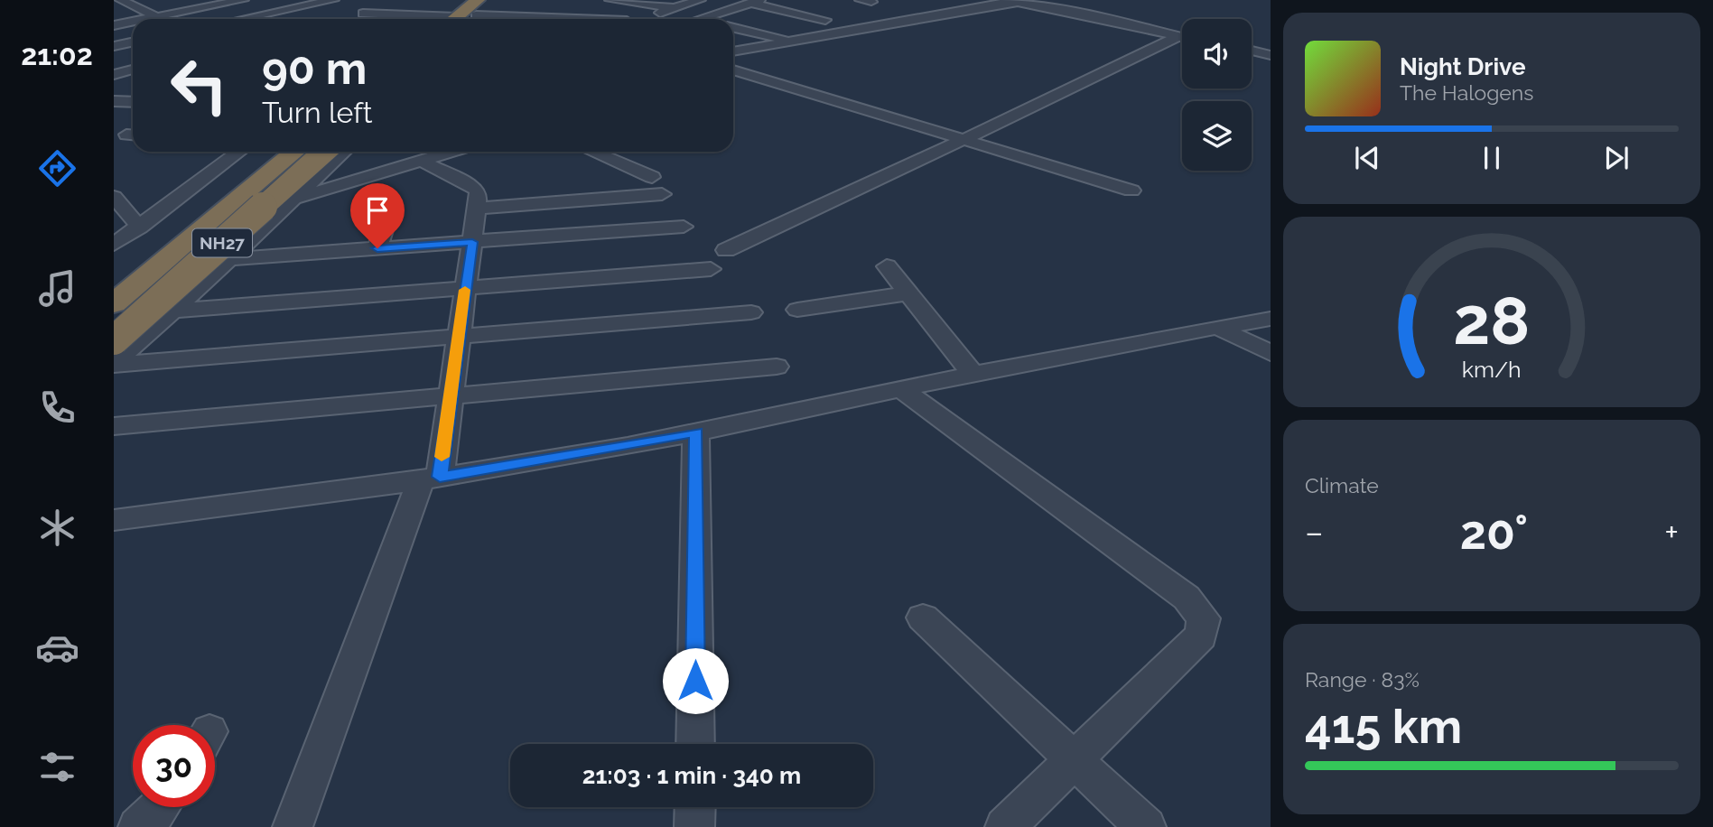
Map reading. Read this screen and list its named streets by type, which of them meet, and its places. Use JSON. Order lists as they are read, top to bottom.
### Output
{
  "streets": {
    "highway": ["NH27"]
  },
  "page": {
    "tabs": "21:02",
    "turn": ["90 m", "Turn left"],
    "song": ["Night Drive", "The Halogens"],
    "tile": [
      "Climate",
      ["Range · 83%", "415 km"]
    ],
    "heat": ["−", "20°", "+"],
    "limit": "30",
    "trip": "21:03 · 1 min · 340 m",
    "gauge": ["28", "km/h"]
  }
}
